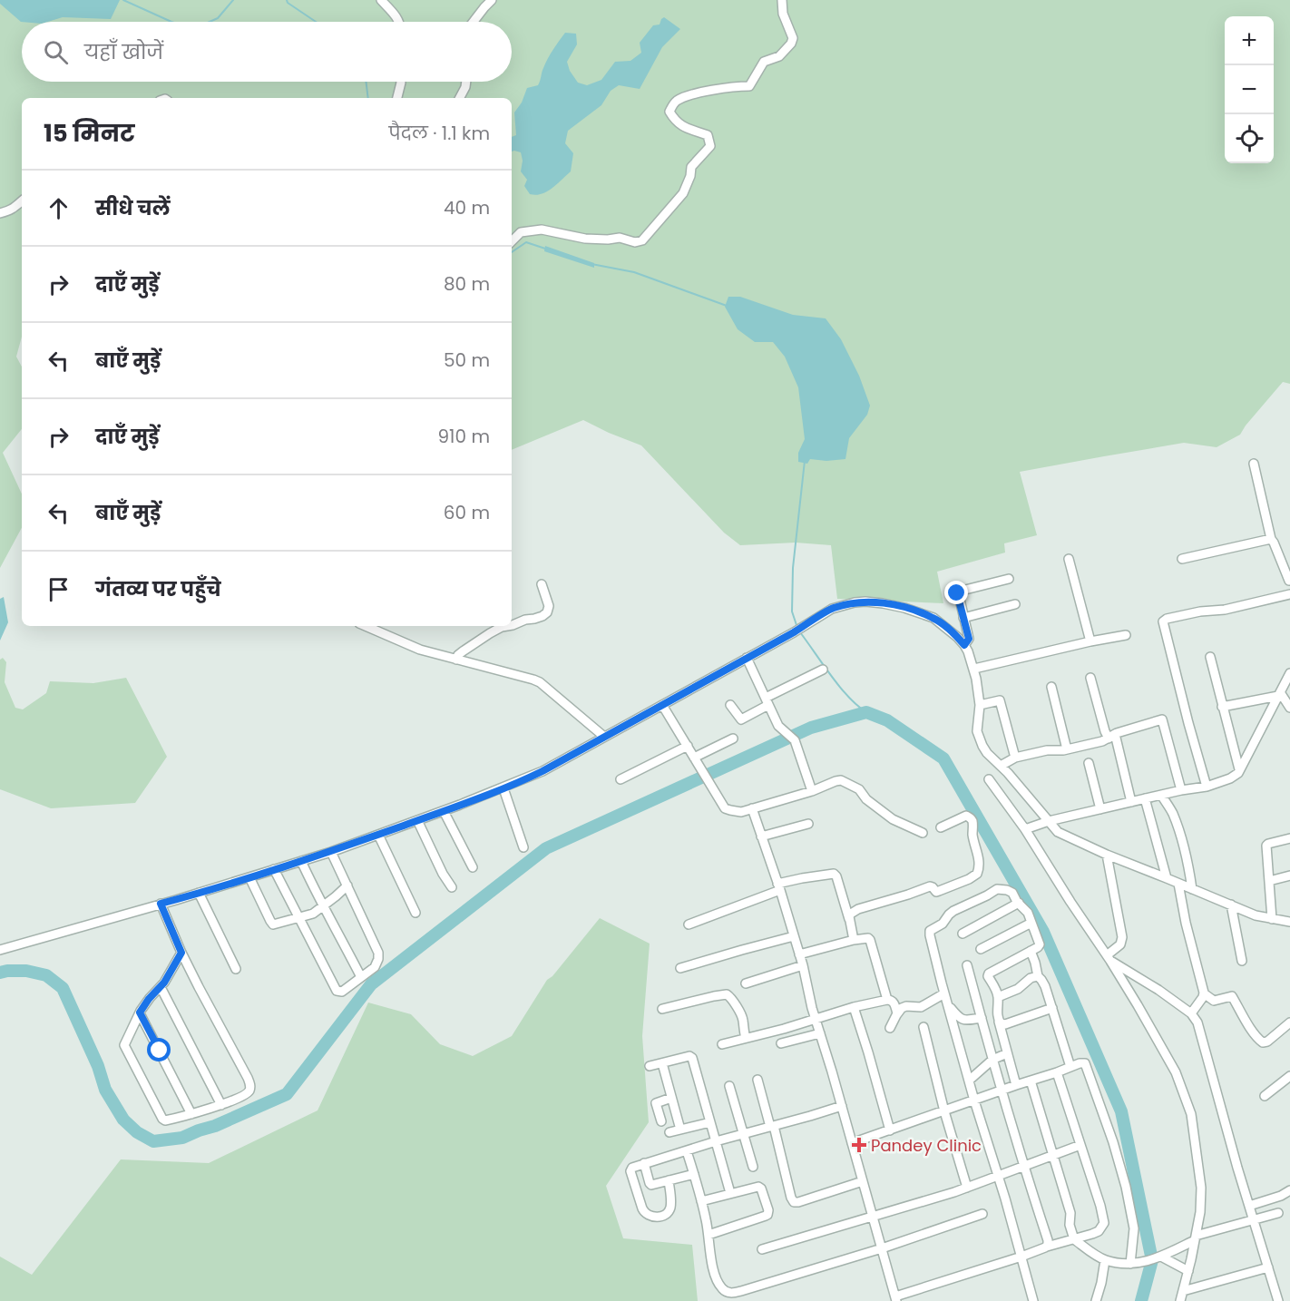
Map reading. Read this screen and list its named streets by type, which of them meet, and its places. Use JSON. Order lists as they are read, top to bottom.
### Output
{
  "places": {
    "health": ["Pandey Clinic"]
  },
  "page": {
    "map_buttons": ["+", "−"],
    "search": "यहाँ खोजें",
    "heading": ["15 मिनट", "पैदल · 1.1 km"],
    "list": [
      ["सीधे चलें", "40 m"],
      ["दाएँ मुड़ें", "80 m"],
      ["बाएँ मुड़ें", "50 m"],
      ["दाएँ मुड़ें", "910 m"],
      ["बाएँ मुड़ें", "60 m"],
      "गंतव्य पर पहुँचे"
    ]
  }
}
